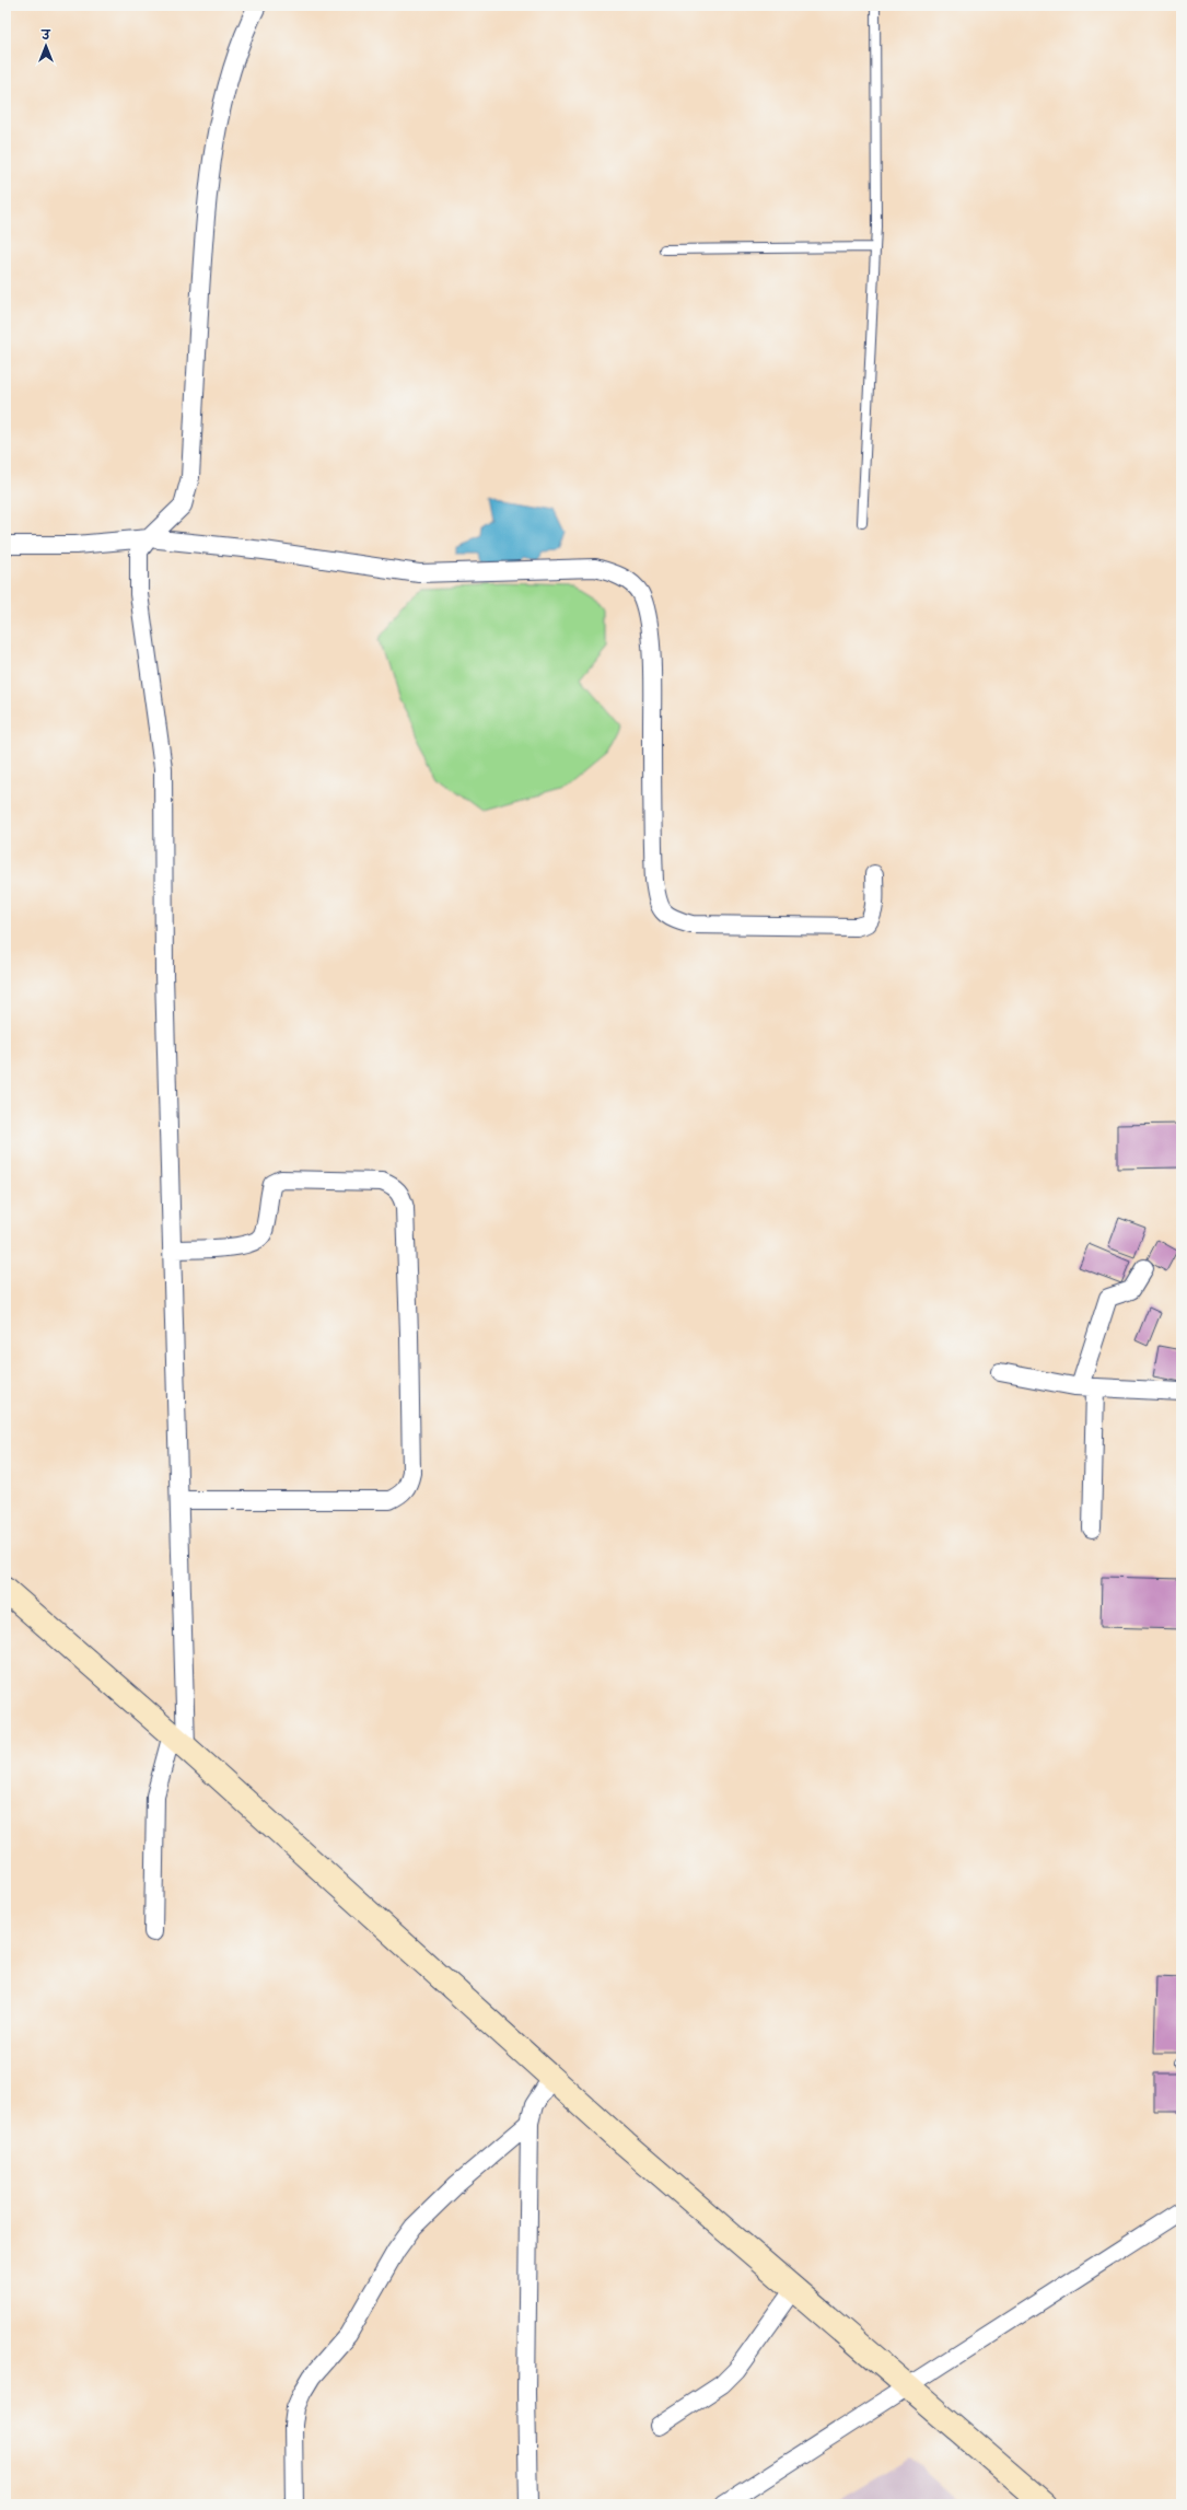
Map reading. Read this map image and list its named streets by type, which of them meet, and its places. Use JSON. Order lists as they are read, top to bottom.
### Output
{
  "north": "top"
}
